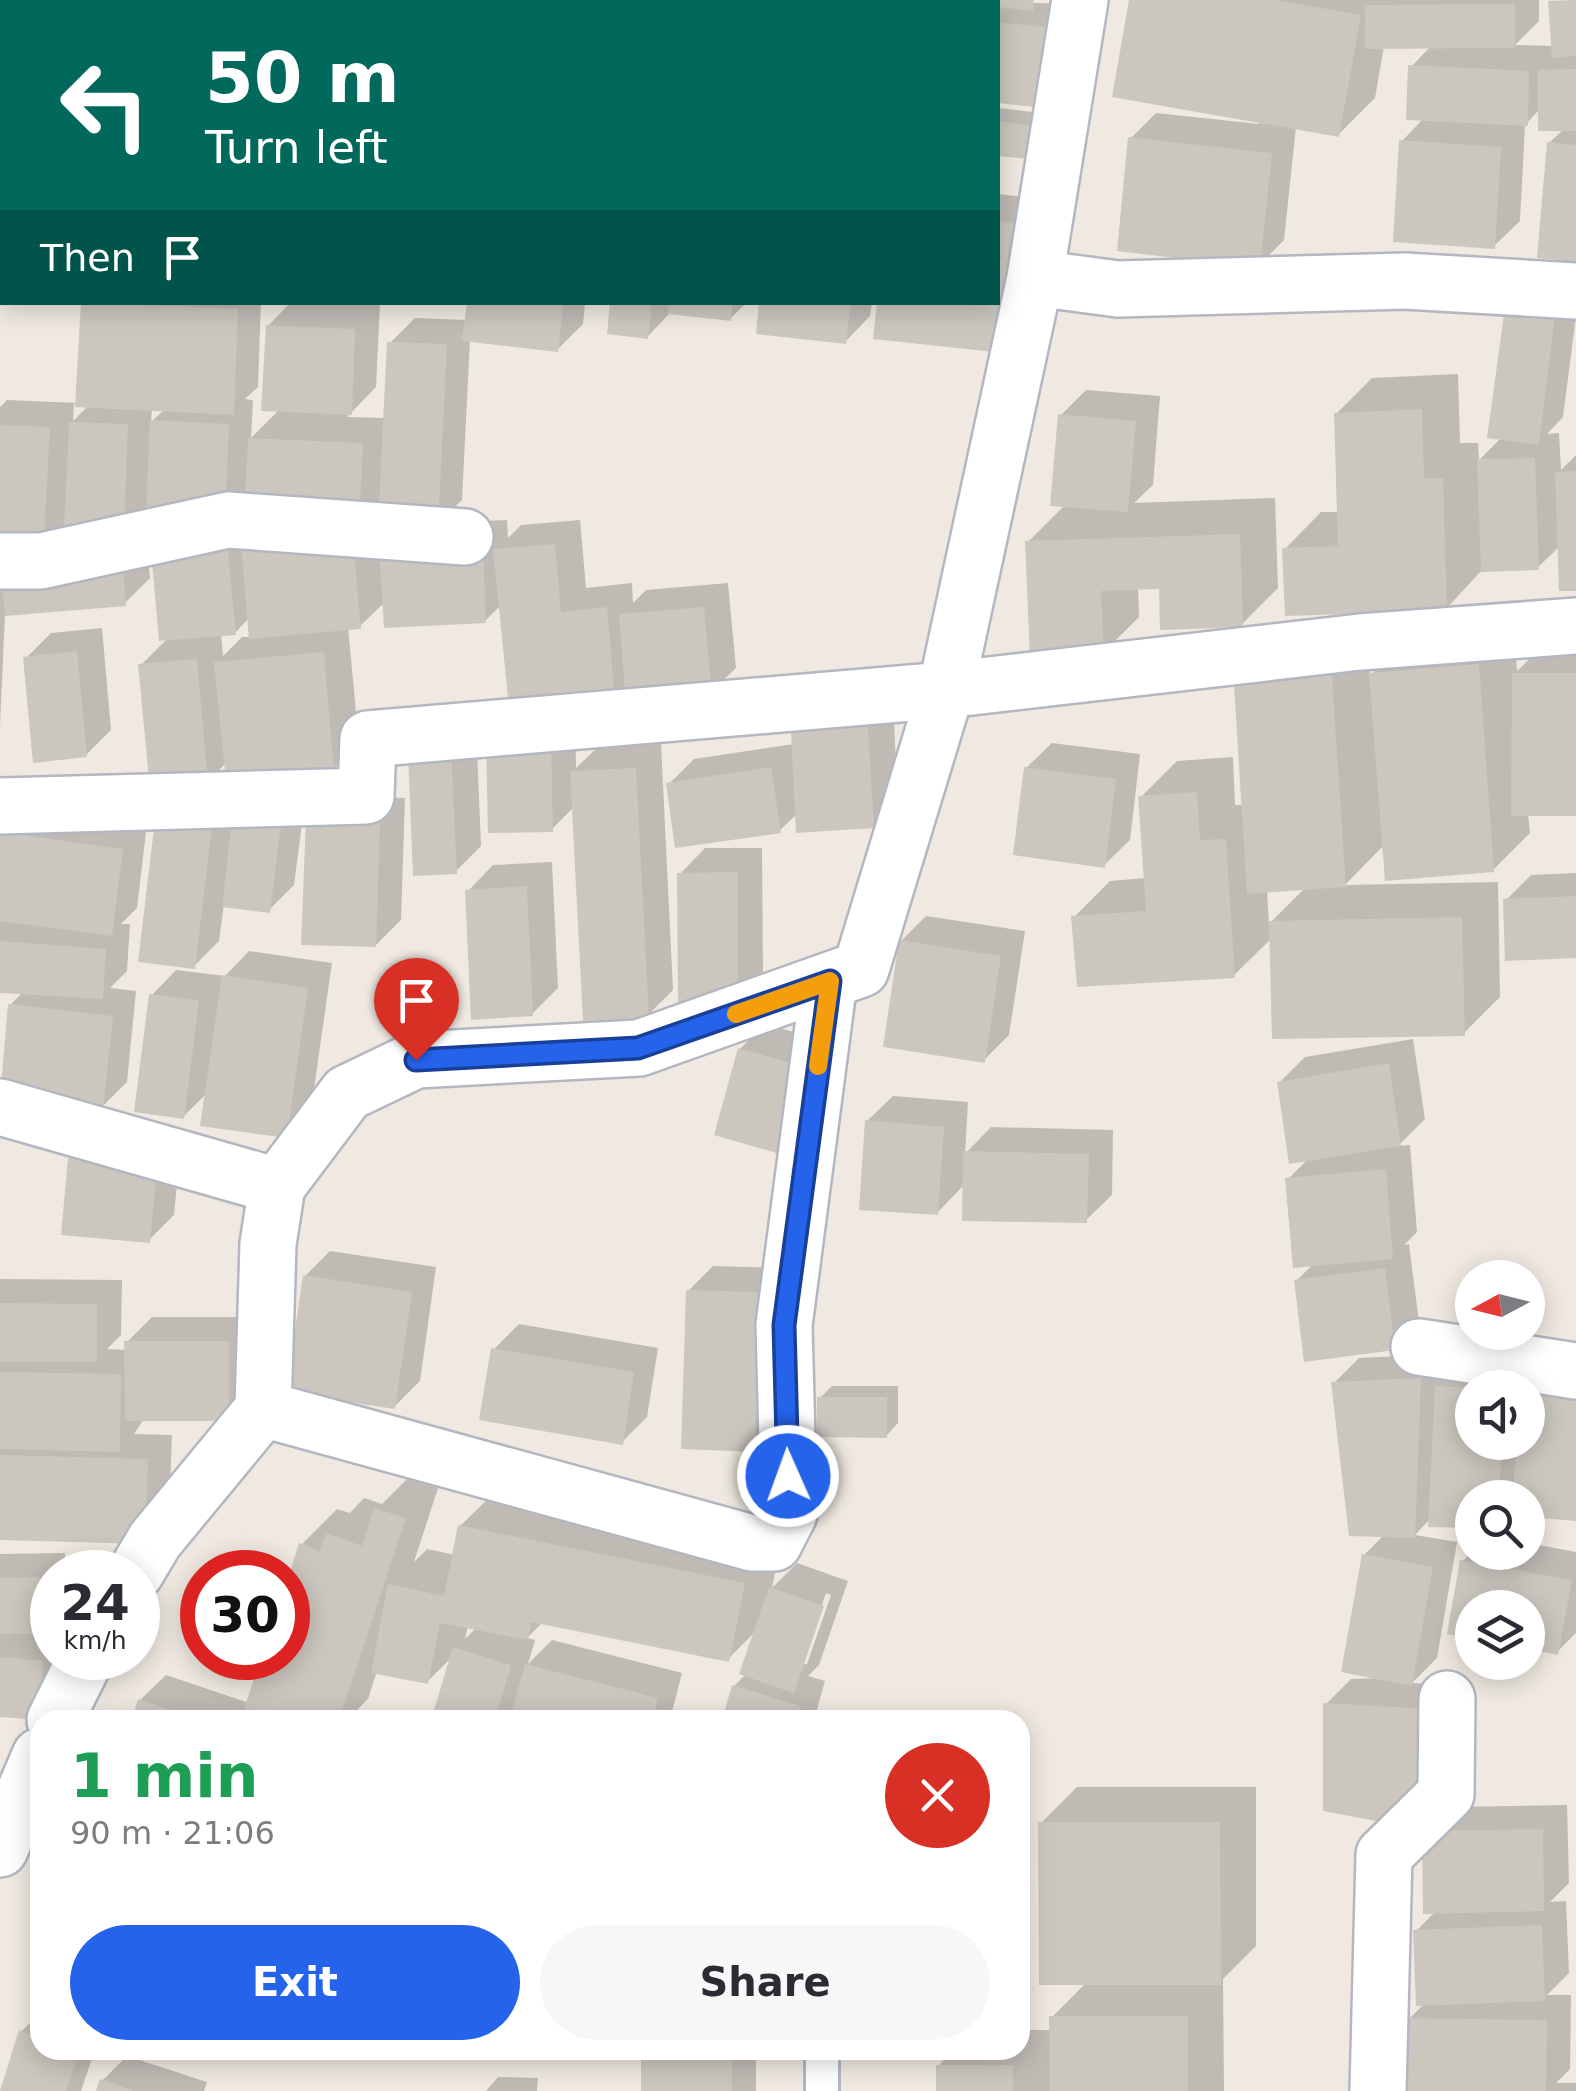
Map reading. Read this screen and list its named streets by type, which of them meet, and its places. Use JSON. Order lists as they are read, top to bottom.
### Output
{
  "north": "left",
  "page": {
    "turn": ["50 m", "Turn left"],
    "then": "Then",
    "speed": "24 km/h",
    "limit": "30",
    "heading": ["1 min", "90 m · 21:06"],
    "buttons": ["Exit", "Share"]
  }
}
